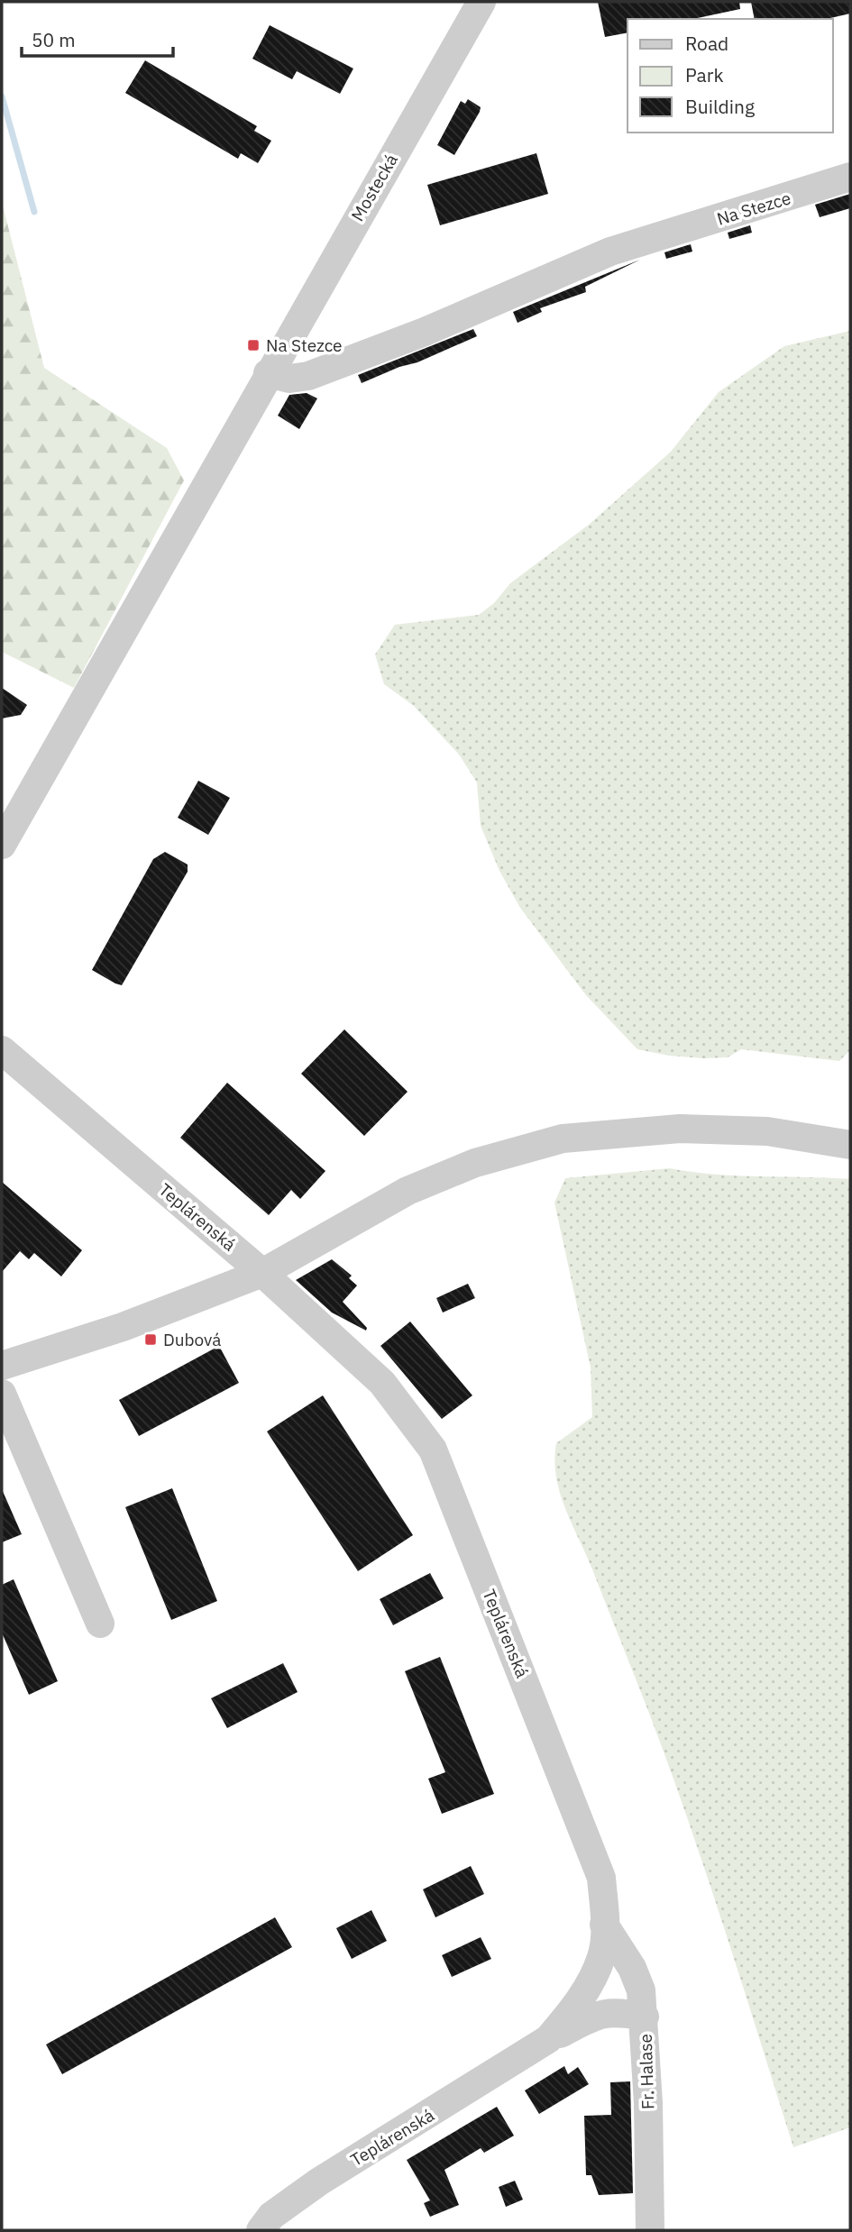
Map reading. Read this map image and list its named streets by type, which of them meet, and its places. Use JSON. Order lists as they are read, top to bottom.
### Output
{
  "streets": {
    "street": [
      "Mostecká",
      "Na Stezce",
      "Teplárenská",
      "Fr. Halase"
    ]
  },
  "crossings": [
    ["Mostecká", "Na Stezce"],
    ["Teplárenská", "Fr. Halase"]
  ],
  "places": {
    "transit": ["Na Stezce", "Dubová"]
  },
  "legend": ["Road", "Park", "Building"],
  "scale_bar": "50 m"
}
